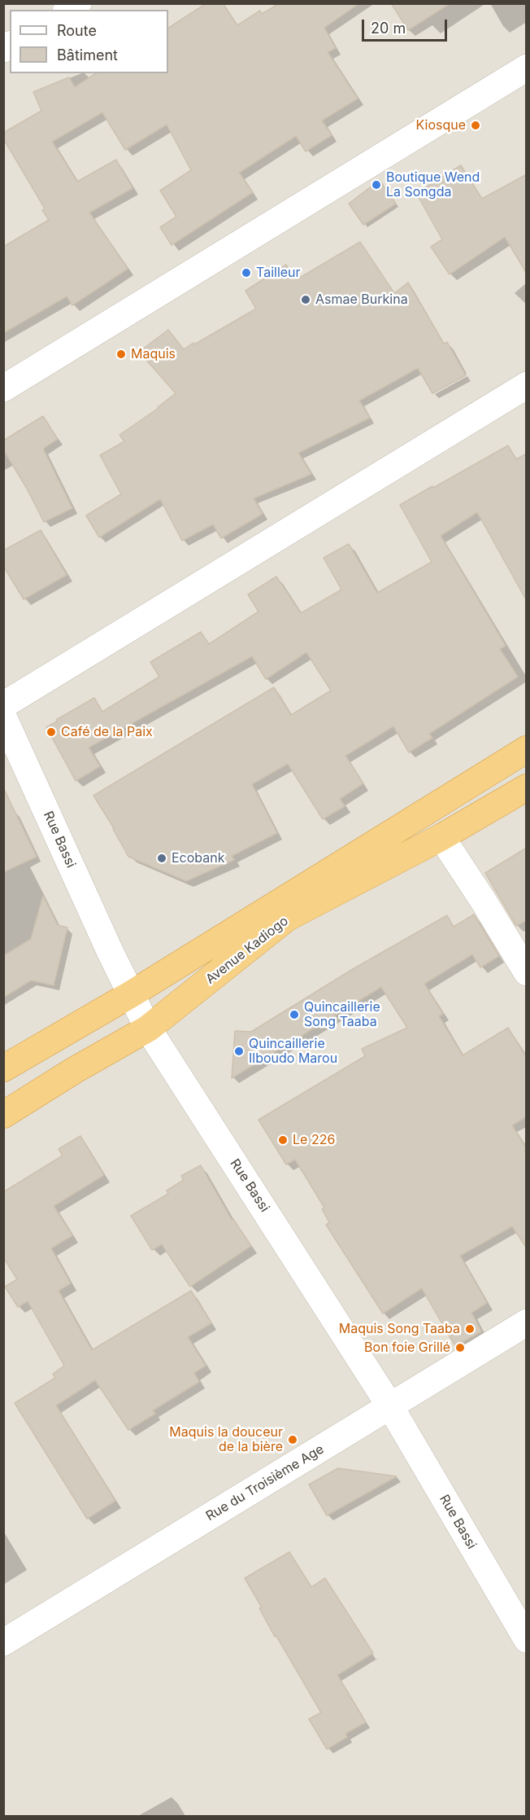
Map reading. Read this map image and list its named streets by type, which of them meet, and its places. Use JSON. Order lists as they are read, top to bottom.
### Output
{
  "streets": {
    "highway": ["Avenue Kadiogo"],
    "street": ["Rue Bassi", "Rue du Troisième Age"]
  },
  "crossings": [
    ["Rue Bassi", "Avenue Kadiogo"],
    ["Rue Bassi", "Rue du Troisième Age"]
  ],
  "places": [
    "Kiosque",
    "Boutique Wend La Songda",
    "Tailleur",
    "Asmae Burkina",
    "Maquis",
    "Café de la Paix",
    "Ecobank",
    "Quincaillerie Song Taaba",
    "Quincaillerie Ilboudo Marou",
    "Le 226",
    "Maquis Song Taaba",
    "Bon foie Grillé",
    "Maquis la douceur de la bière"
  ],
  "legend": ["Route", "Bâtiment"],
  "scale_bar": "20 m"
}
